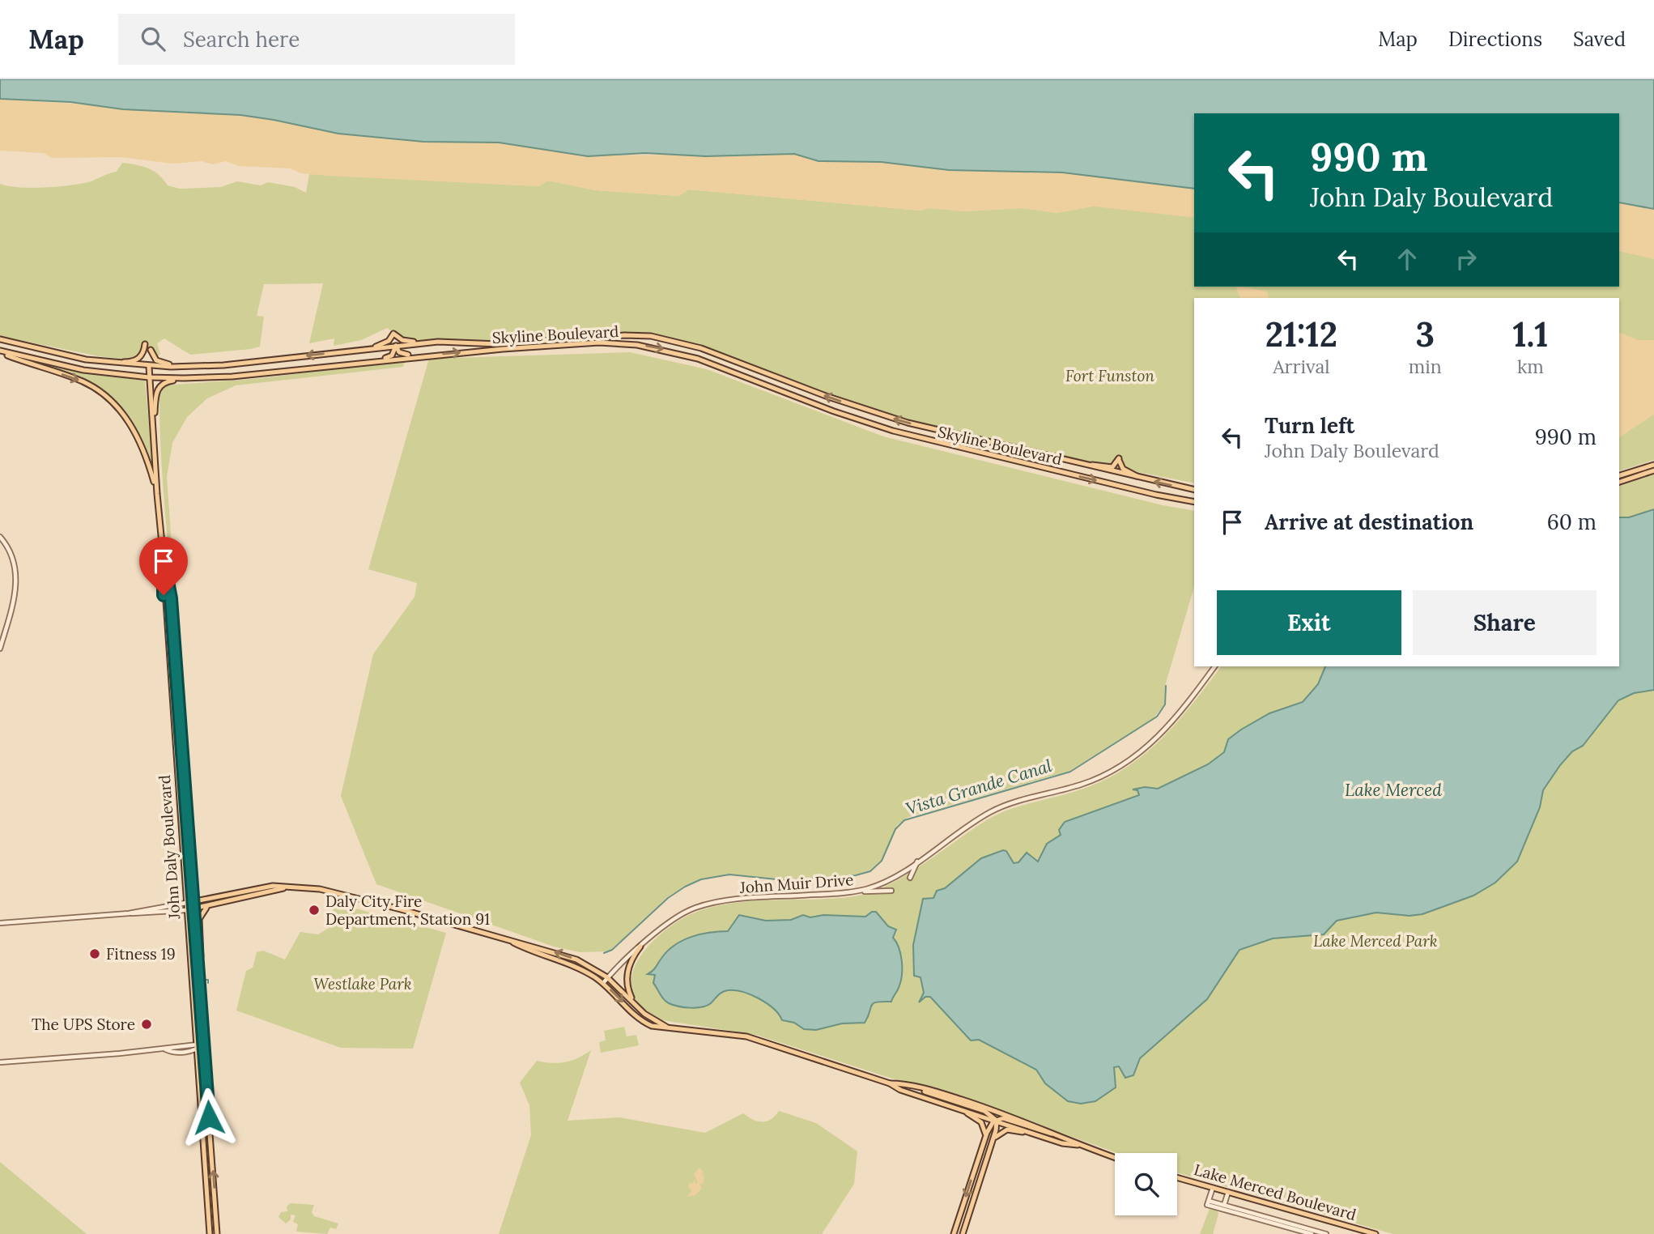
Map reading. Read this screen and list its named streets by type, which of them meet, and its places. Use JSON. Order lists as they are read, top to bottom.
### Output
{
  "streets": {
    "main road": ["Skyline Boulevard", "John Daly Boulevard", "Lake Merced Boulevard"],
    "street": ["John Muir Drive"]
  },
  "crossings": [
    ["Skyline Boulevard", "John Daly Boulevard"]
  ],
  "water": ["Vista Grande Canal", "Lake Merced"],
  "parks": ["Fort Funston", "Lake Merced Park", "Westlake Park"],
  "places": ["Daly City Fire Department, Station 91", "Fitness 19", "The UPS Store"],
  "page": {
    "header": "Map",
    "search": "Search here",
    "nav": ["Map", "Directions", "Saved"],
    "turn": ["990 m", "John Daly Boulevard"],
    "eta": [
      "21:12",
      "Arrival",
      "3",
      "min",
      "1.1",
      "km"
    ],
    "list": [
      {
        "name": "Turn left",
        "note": "John Daly Boulevard",
        "value": "990 m"
      },
      {
        "name": "Arrive at destination",
        "value": "60 m"
      }
    ],
    "buttons": ["Exit", "Share"]
  }
}
